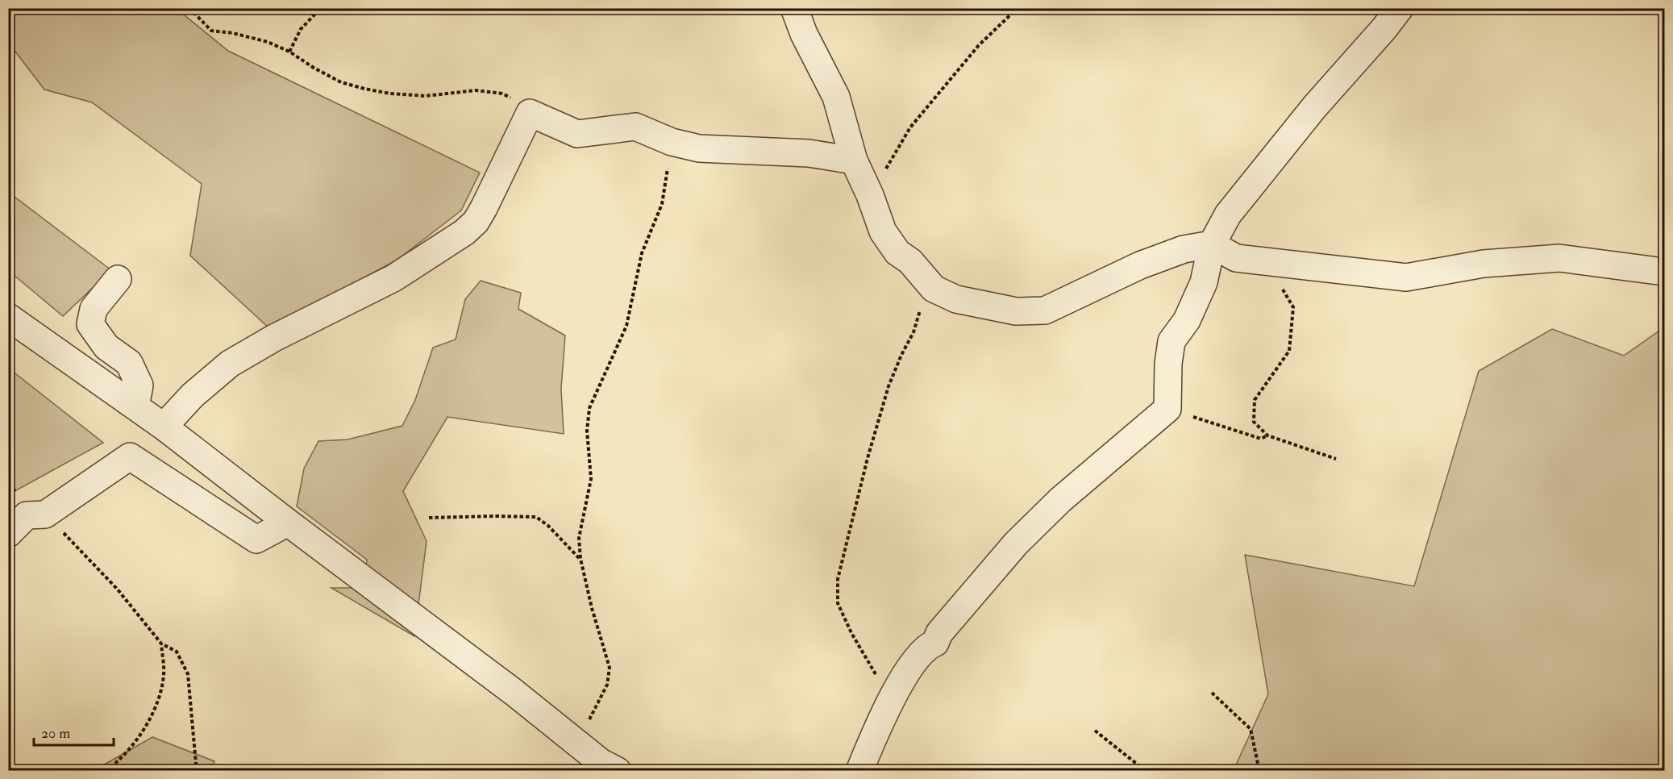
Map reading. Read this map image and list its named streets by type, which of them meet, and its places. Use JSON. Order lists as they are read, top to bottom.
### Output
{
  "scale_bar": "20 m"
}
